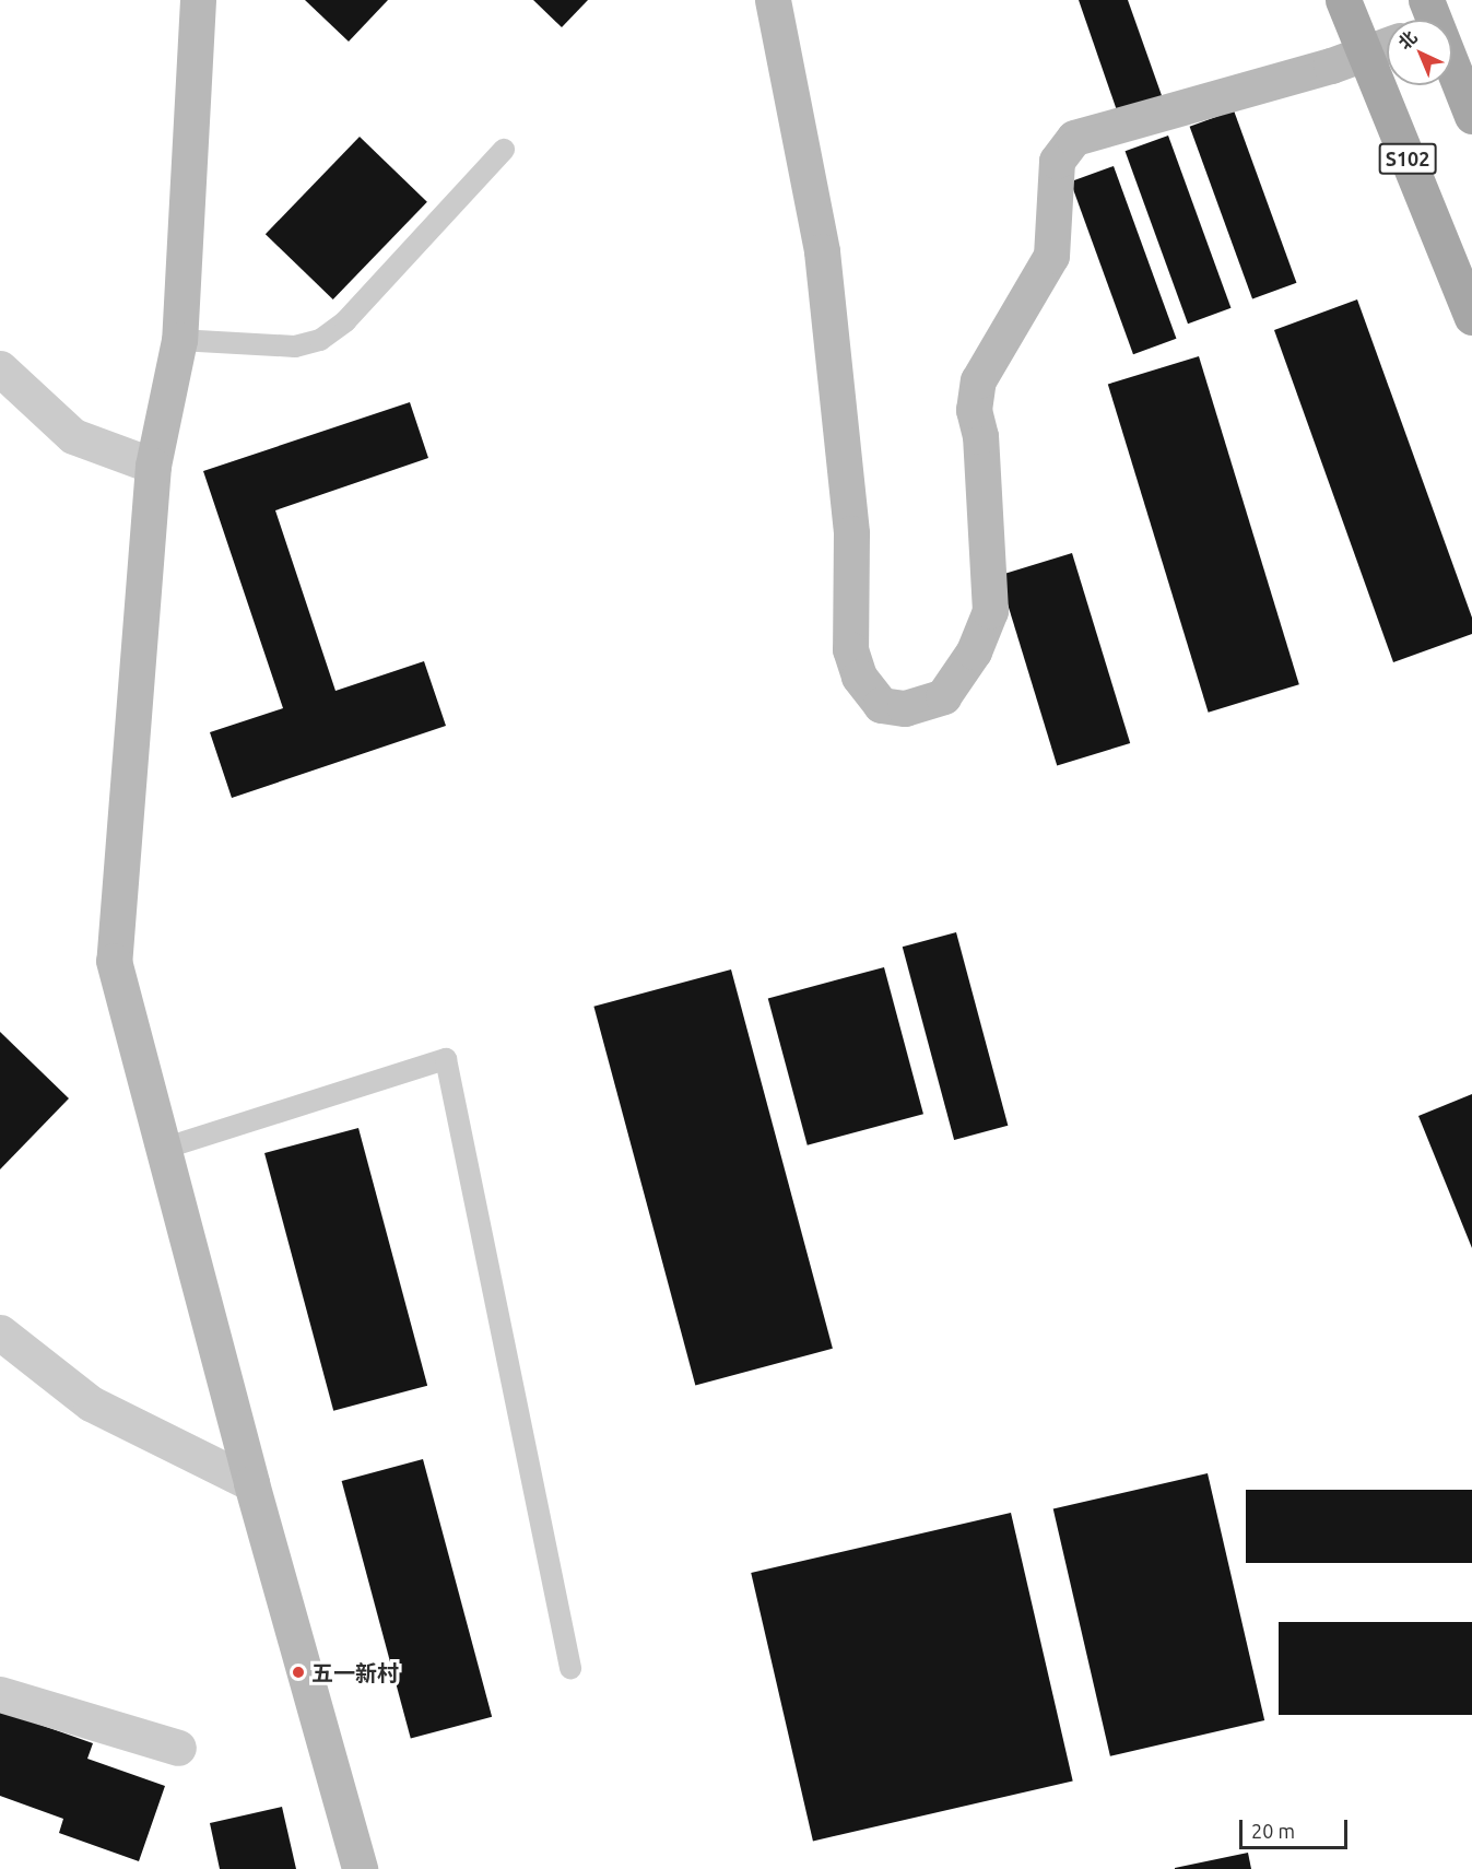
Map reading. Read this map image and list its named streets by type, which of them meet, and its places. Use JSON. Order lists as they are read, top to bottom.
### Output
{
  "streets": {
    "main road": ["S102"]
  },
  "places": ["五一新村"],
  "scale_bar": "20 m",
  "north": "top left"
}
